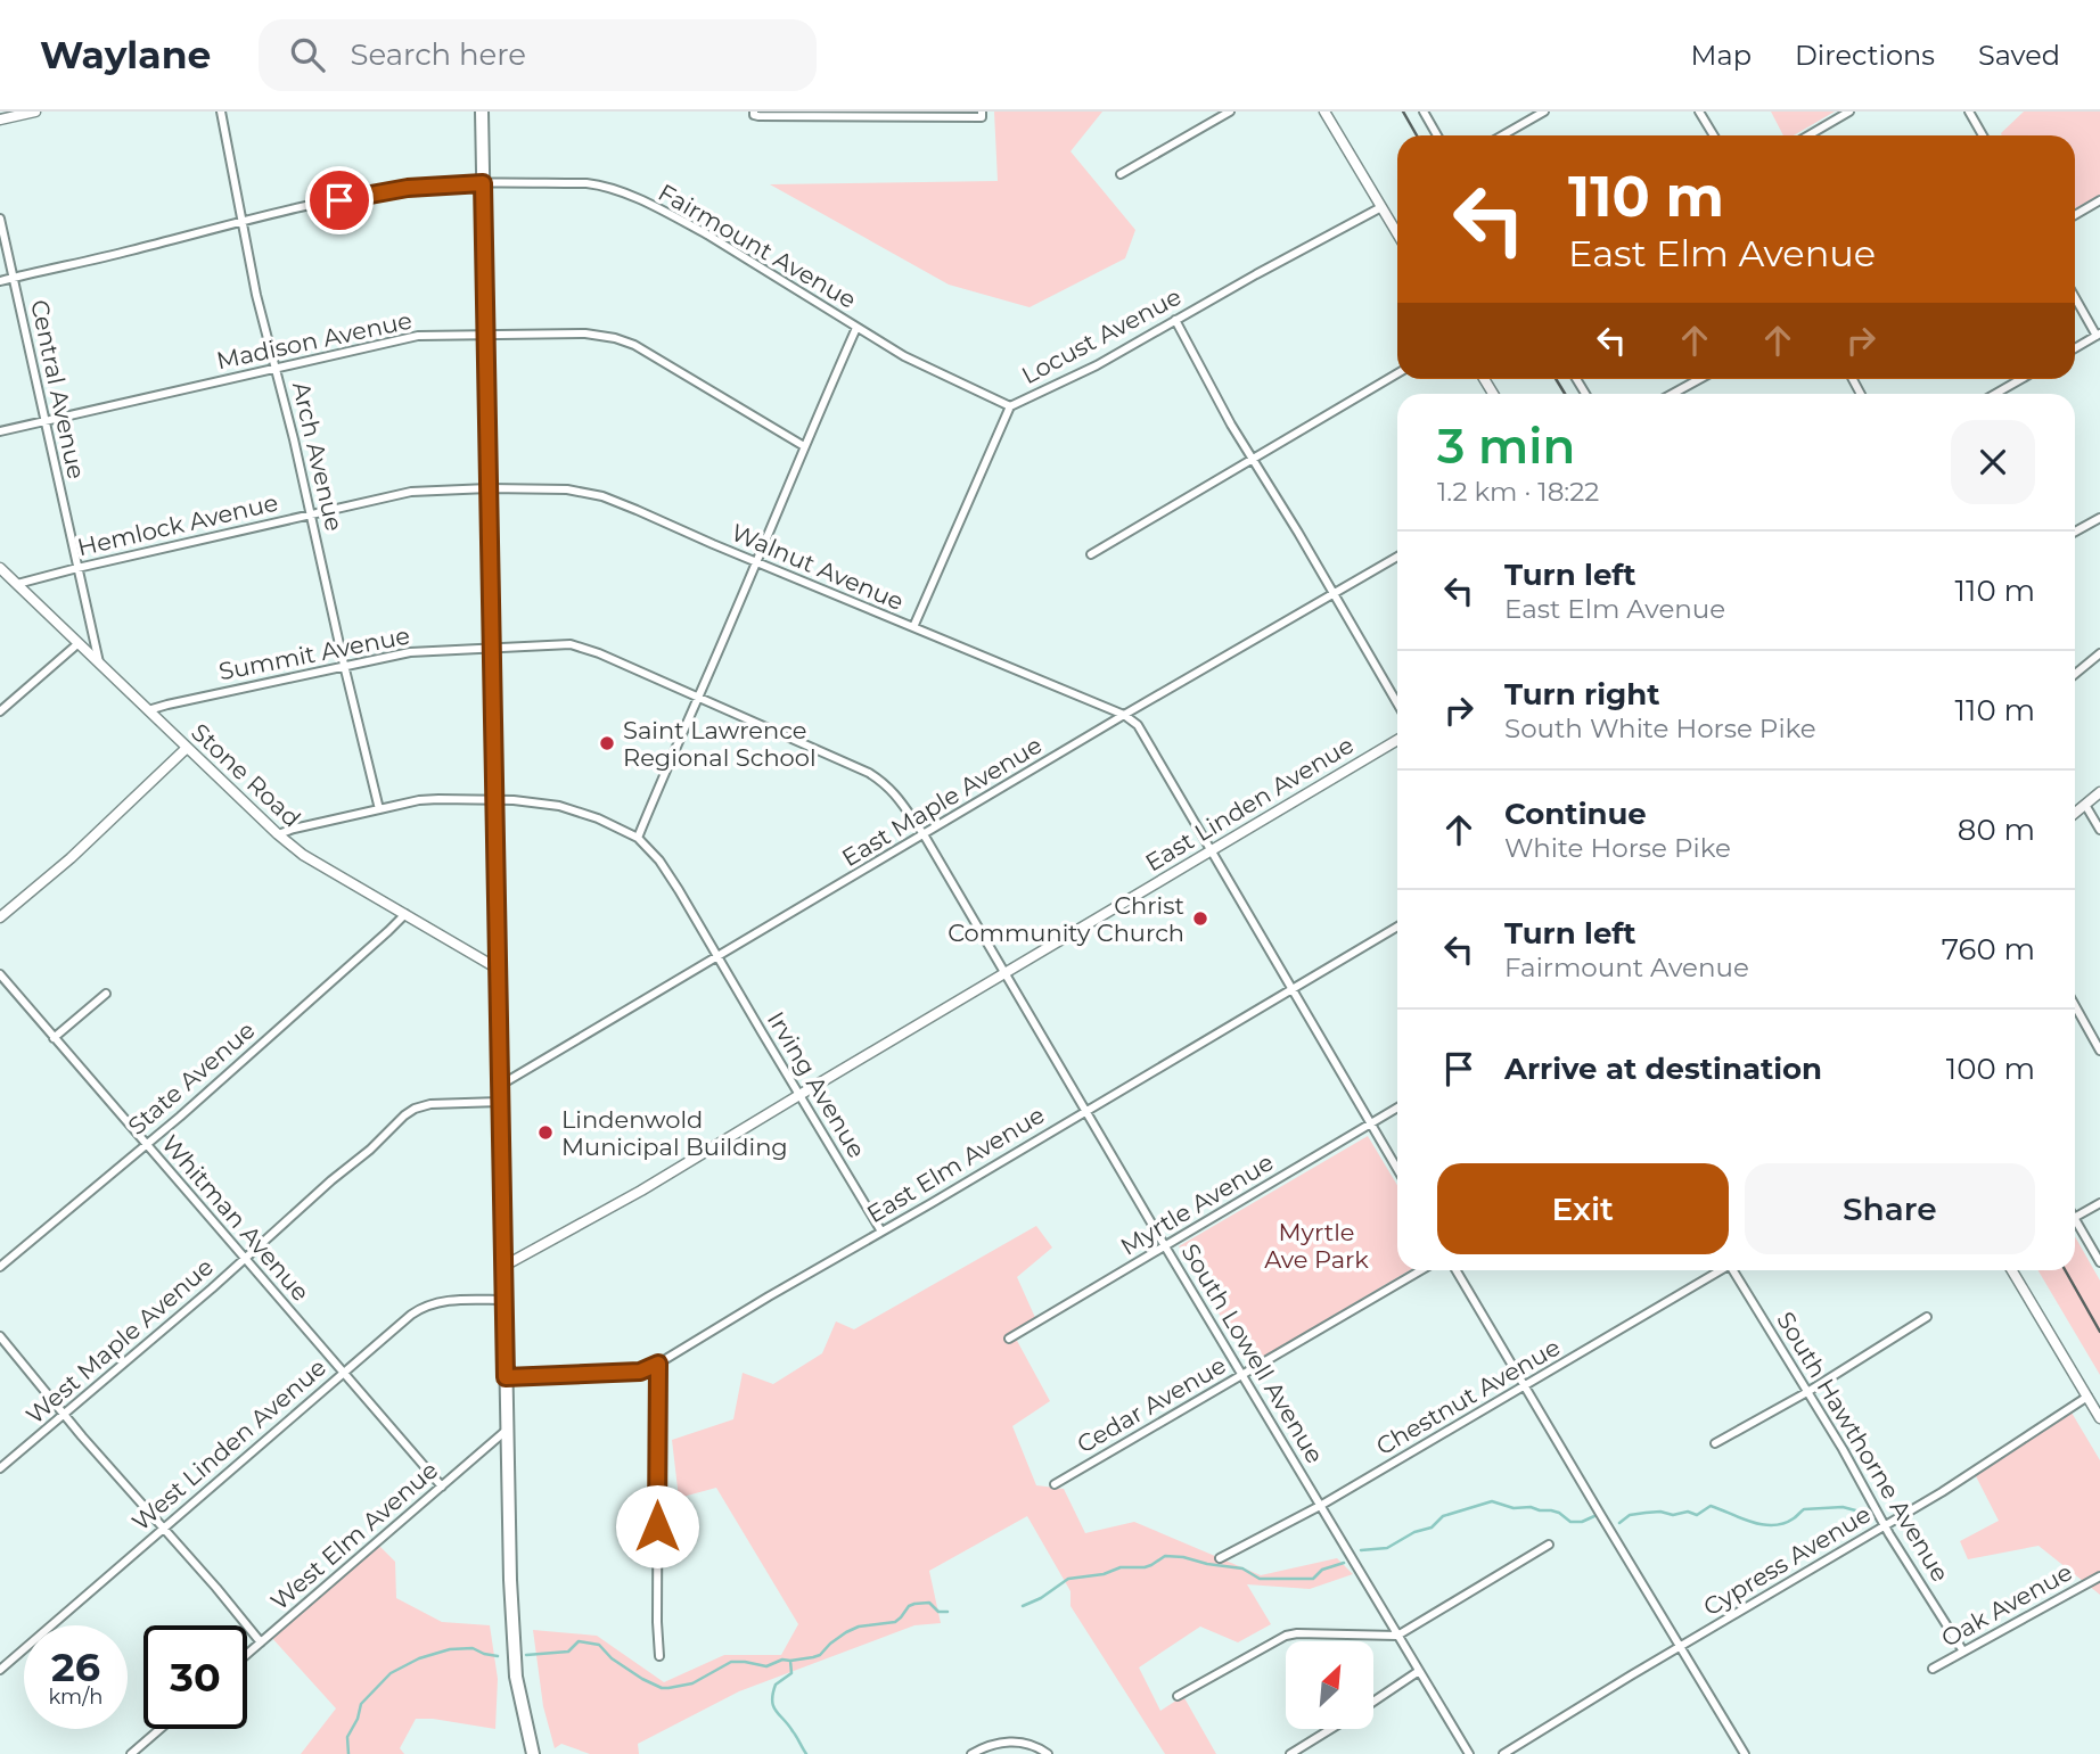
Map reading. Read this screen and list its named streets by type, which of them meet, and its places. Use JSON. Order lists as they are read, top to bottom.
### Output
{
  "streets": {
    "street": [
      "Fairmount Avenue",
      "Locust Avenue",
      "Madison Avenue",
      "Central Avenue",
      "Arch Avenue",
      "Hemlock Avenue",
      "Walnut Avenue",
      "Summit Avenue",
      "Stone Road",
      "East Maple Avenue",
      "East Linden Avenue",
      "State Avenue",
      "Irving Avenue",
      "East Elm Avenue",
      "Myrtle Avenue",
      "Whitman Avenue",
      "West Maple Avenue",
      "South Lowell Avenue",
      "Chestnut Avenue",
      "Cedar Avenue",
      "West Linden Avenue",
      "South Hawthorne Avenue",
      "West Elm Avenue",
      "Cypress Avenue",
      "Oak Avenue"
    ]
  },
  "crossings": [
    ["Fairmount Avenue", "Locust Avenue"],
    ["Fairmount Avenue", "Central Avenue"],
    ["Fairmount Avenue", "Arch Avenue"],
    ["Locust Avenue", "Walnut Avenue"],
    ["Madison Avenue", "Central Avenue"],
    ["Madison Avenue", "Arch Avenue"],
    ["Central Avenue", "Hemlock Avenue"],
    ["Central Avenue", "Stone Road"],
    ["Arch Avenue", "Hemlock Avenue"],
    ["Arch Avenue", "Summit Avenue"],
    ["Hemlock Avenue", "Walnut Avenue"],
    ["Hemlock Avenue", "Stone Road"],
    ["Walnut Avenue", "East Maple Avenue"],
    ["Summit Avenue", "Stone Road"],
    ["Summit Avenue", "South Lowell Avenue"],
    ["Stone Road", "State Avenue"],
    ["East Maple Avenue", "Irving Avenue"],
    ["East Maple Avenue", "South Lowell Avenue"],
    ["East Linden Avenue", "Irving Avenue"],
    ["East Linden Avenue", "South Lowell Avenue"],
    ["State Avenue", "Whitman Avenue"],
    ["Irving Avenue", "East Elm Avenue"],
    ["East Elm Avenue", "South Lowell Avenue"],
    ["Myrtle Avenue", "South Lowell Avenue"],
    ["Whitman Avenue", "West Maple Avenue"],
    ["Whitman Avenue", "West Linden Avenue"],
    ["Whitman Avenue", "West Elm Avenue"],
    ["South Lowell Avenue", "Chestnut Avenue"],
    ["South Lowell Avenue", "Cedar Avenue"],
    ["South Hawthorne Avenue", "Cypress Avenue"],
    ["South Hawthorne Avenue", "Oak Avenue"]
  ],
  "parks": ["Myrtle Ave Park"],
  "places": ["Saint Lawrence Regional School", "Christ Community Church", "Lindenwold Municipal Building"],
  "north": "top right",
  "page": {
    "header": "Waylane",
    "search": "Search here",
    "nav": ["Map", "Directions", "Saved"],
    "turn": ["110 m", "East Elm Avenue"],
    "heading": ["3 min", "1.2 km · 18:22"],
    "list": [
      {
        "name": "Turn left",
        "note": "East Elm Avenue",
        "value": "110 m"
      },
      {
        "name": "Turn right",
        "note": "South White Horse Pike",
        "value": "110 m"
      },
      {
        "name": "Continue",
        "note": "White Horse Pike",
        "value": "80 m"
      },
      {
        "name": "Turn left",
        "note": "Fairmount Avenue",
        "value": "760 m"
      },
      {
        "name": "Arrive at destination",
        "value": "100 m"
      }
    ],
    "buttons": ["Exit", "Share"],
    "speed": "26 km/h",
    "limit": "30"
  }
}
